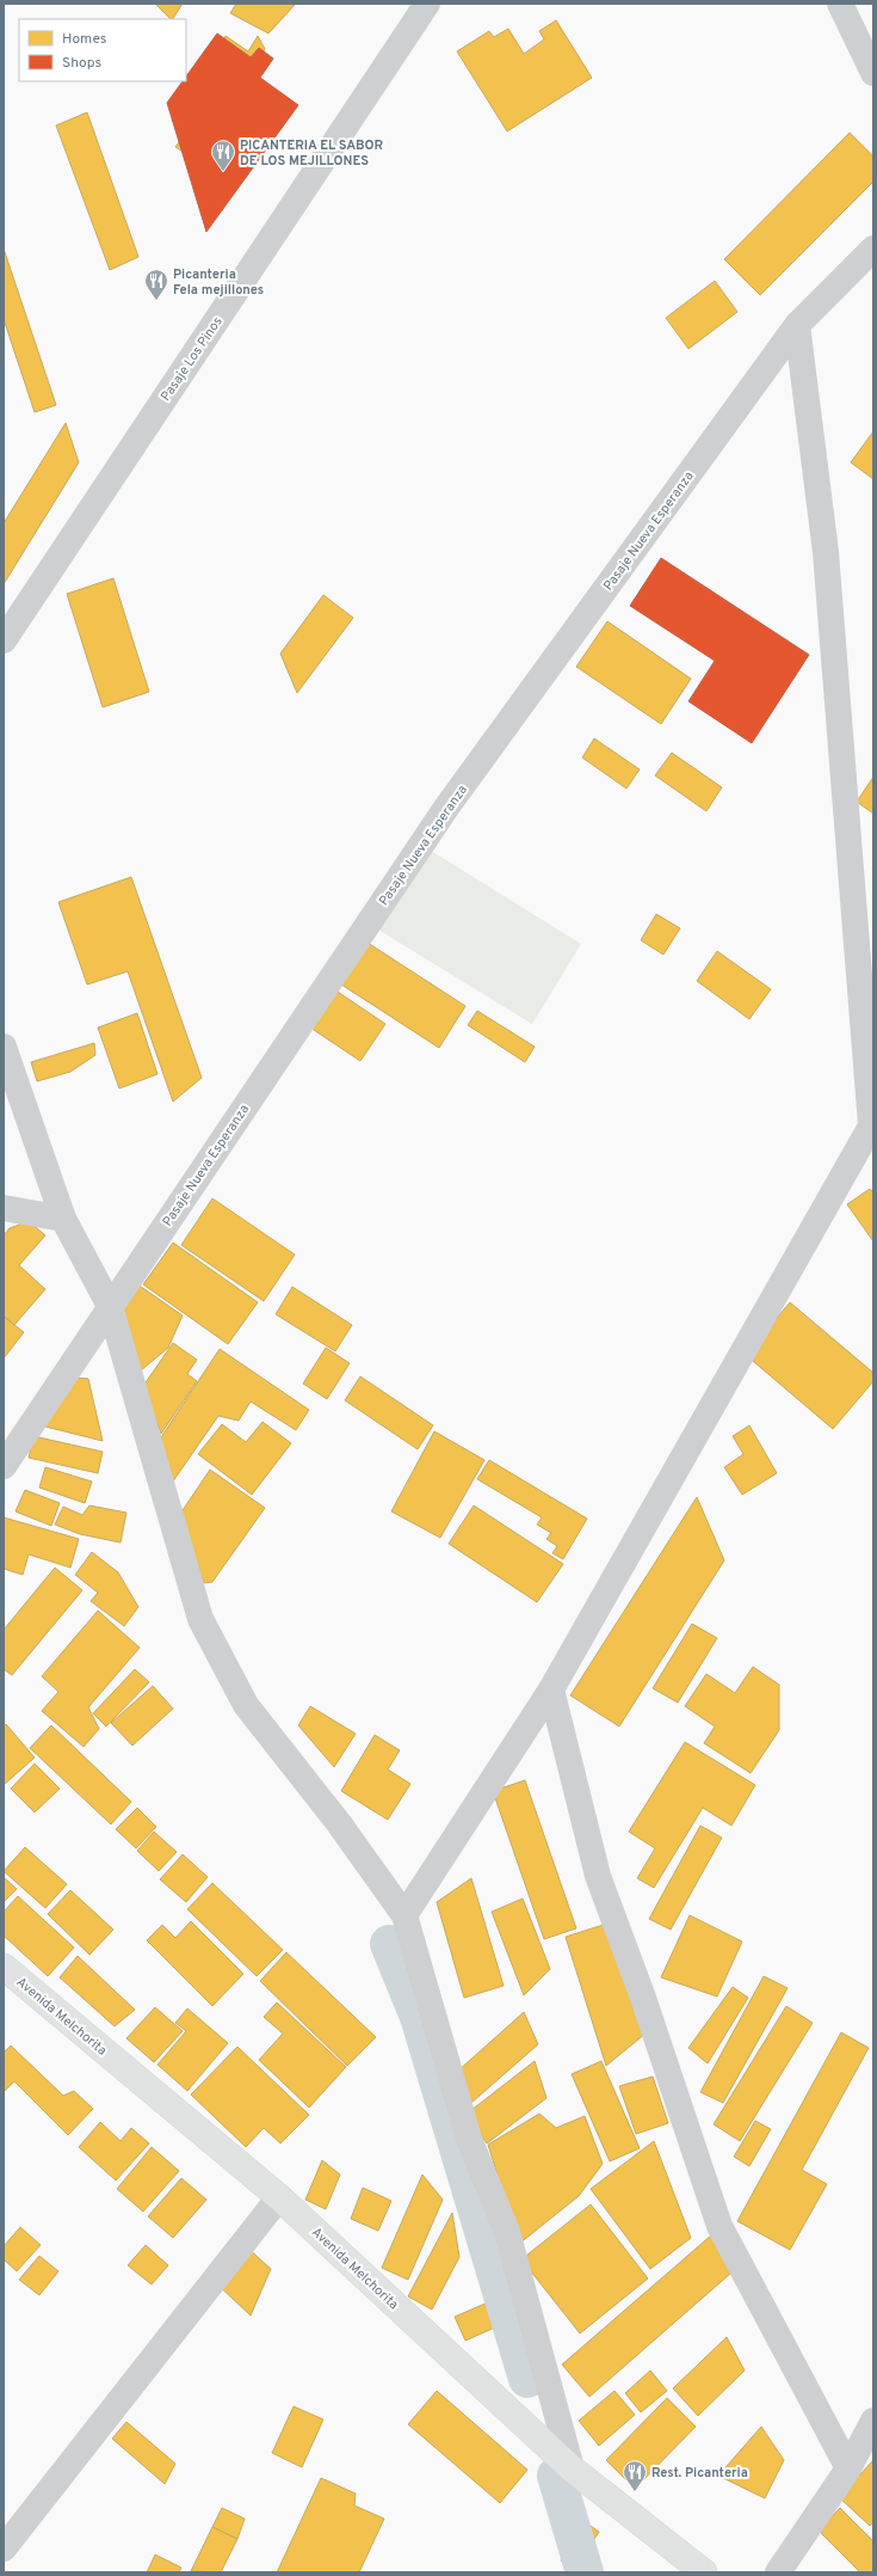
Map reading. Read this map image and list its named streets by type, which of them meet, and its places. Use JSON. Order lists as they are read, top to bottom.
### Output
{
  "streets": {
    "main road": ["Avenida Melchorita"],
    "street": ["Pasaje Los Pinos", "Pasaje Nueva Esperanza"]
  },
  "places": {
    "restaurant": ["PICANTERIA EL SABOR DE LOS MEJILLONES", "Picanteria Fela mejillones", "Rest. Picanteria"]
  },
  "legend": ["Homes", "Shops"]
}
